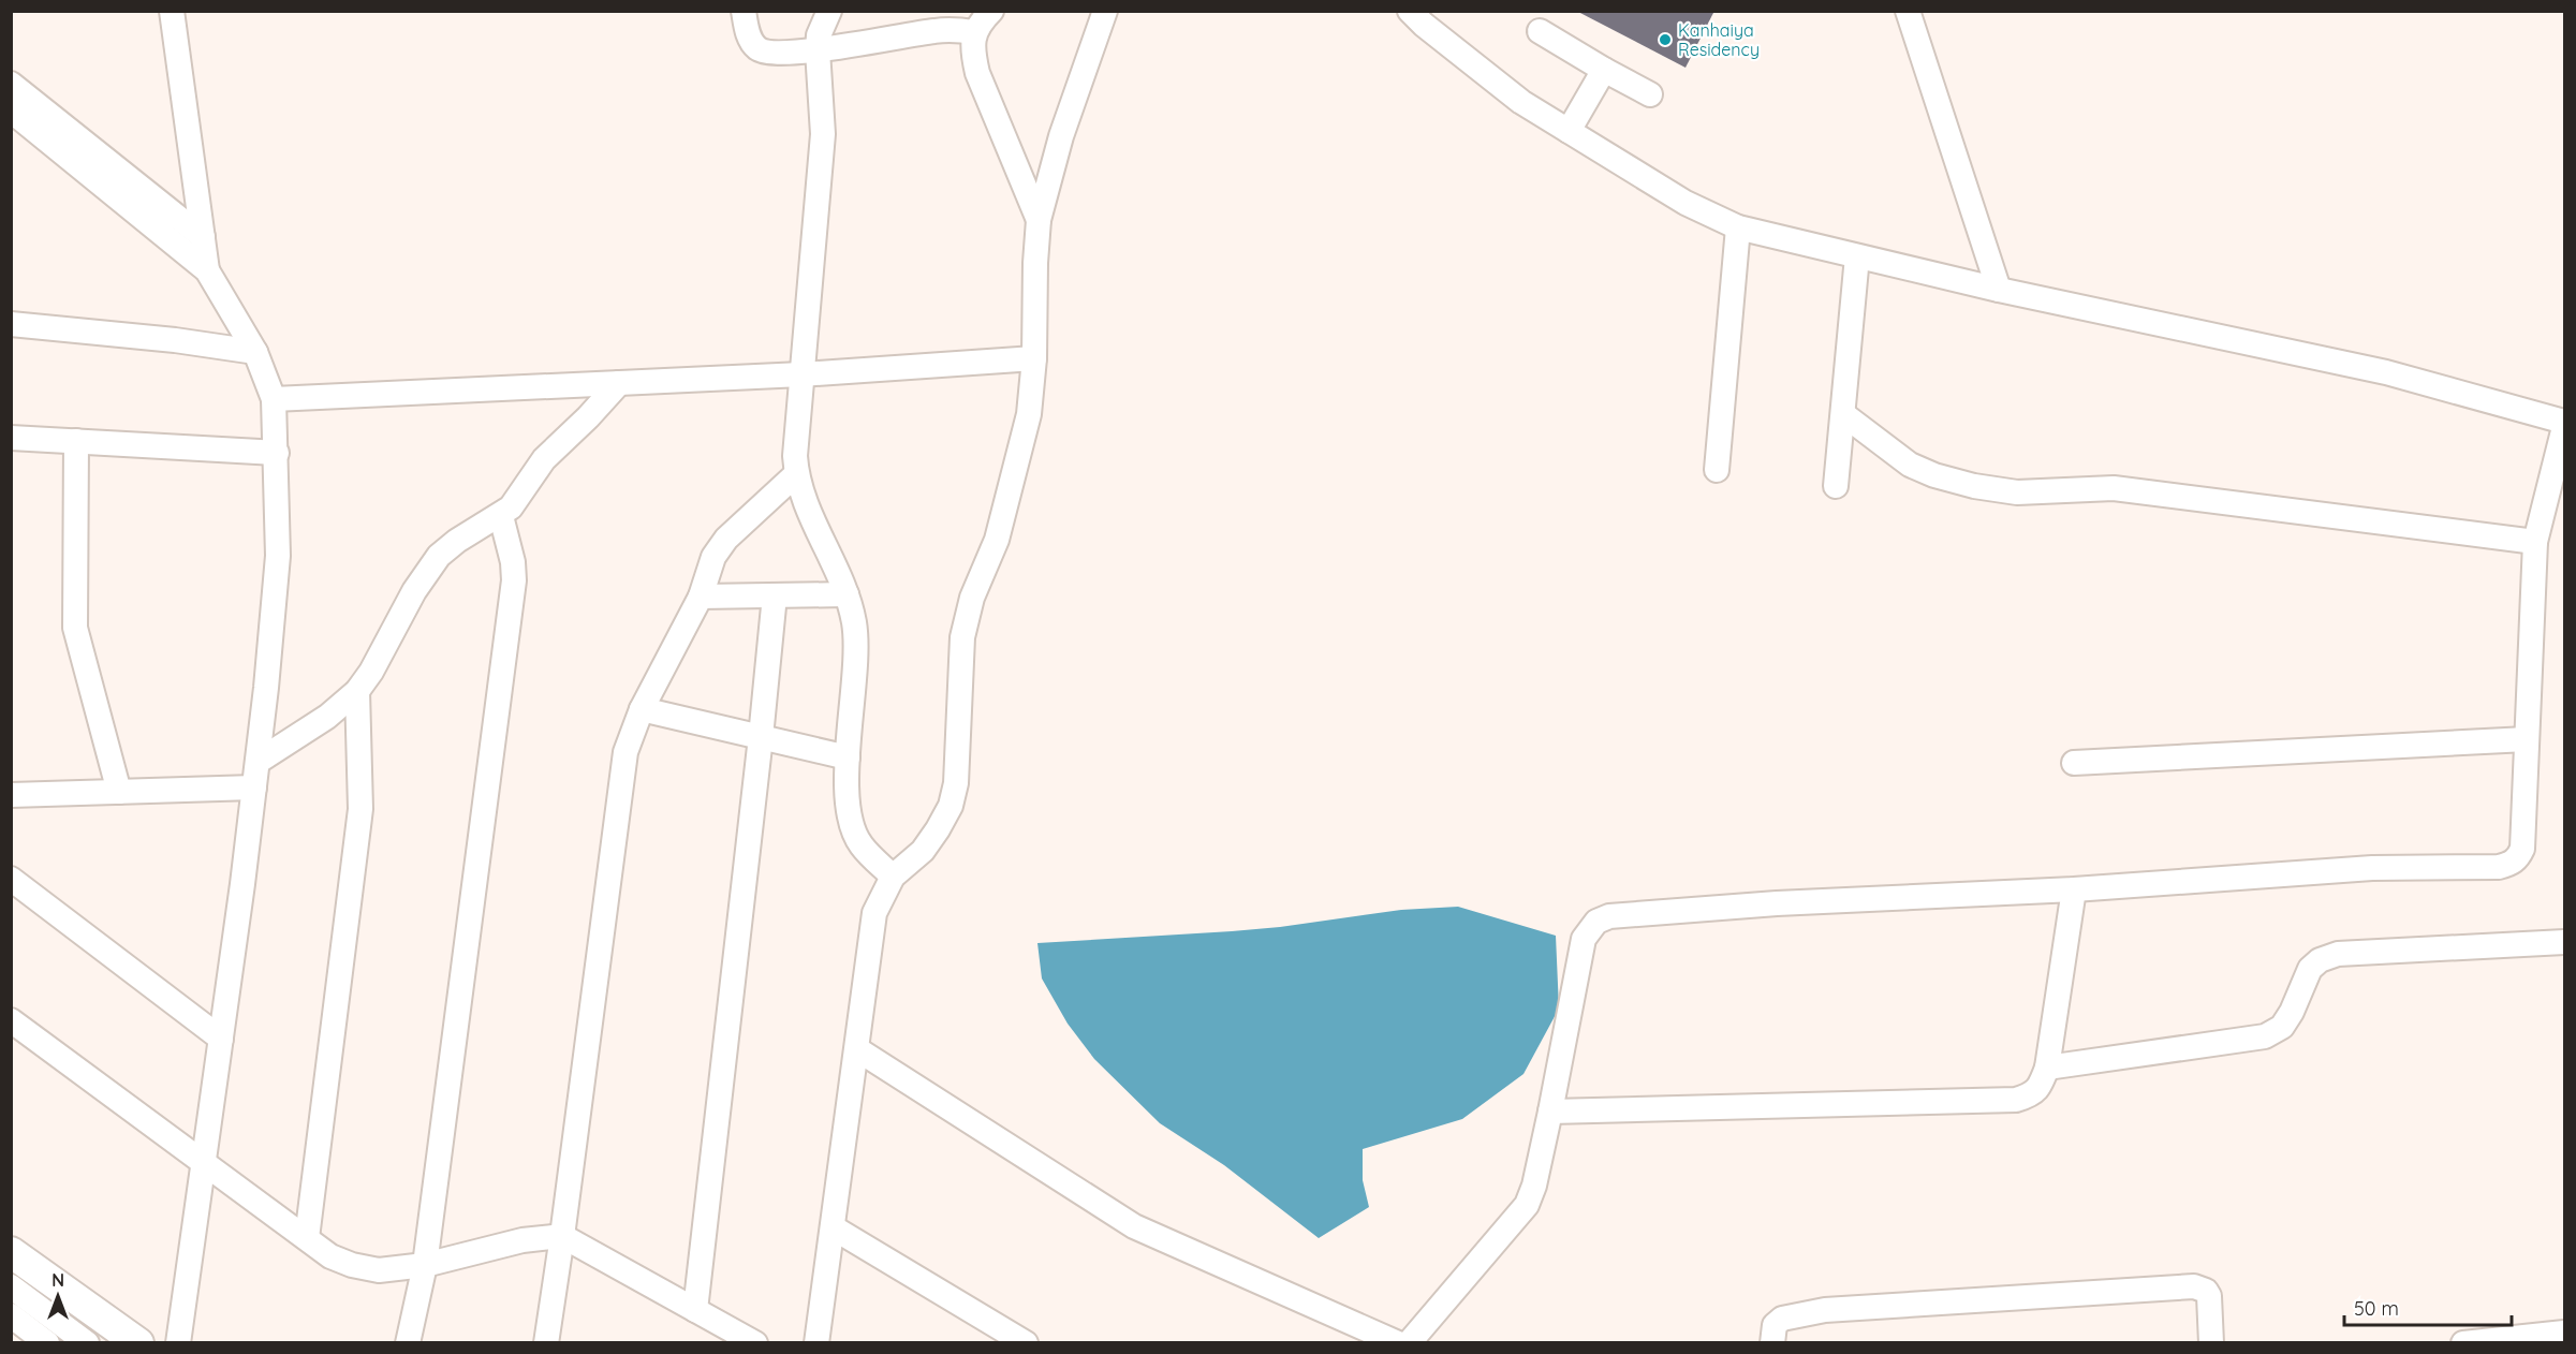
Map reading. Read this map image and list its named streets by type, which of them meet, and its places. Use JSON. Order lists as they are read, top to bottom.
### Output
{
  "places": ["Kanhaiya Residency"],
  "scale_bar": "50 m",
  "north": "top"
}
